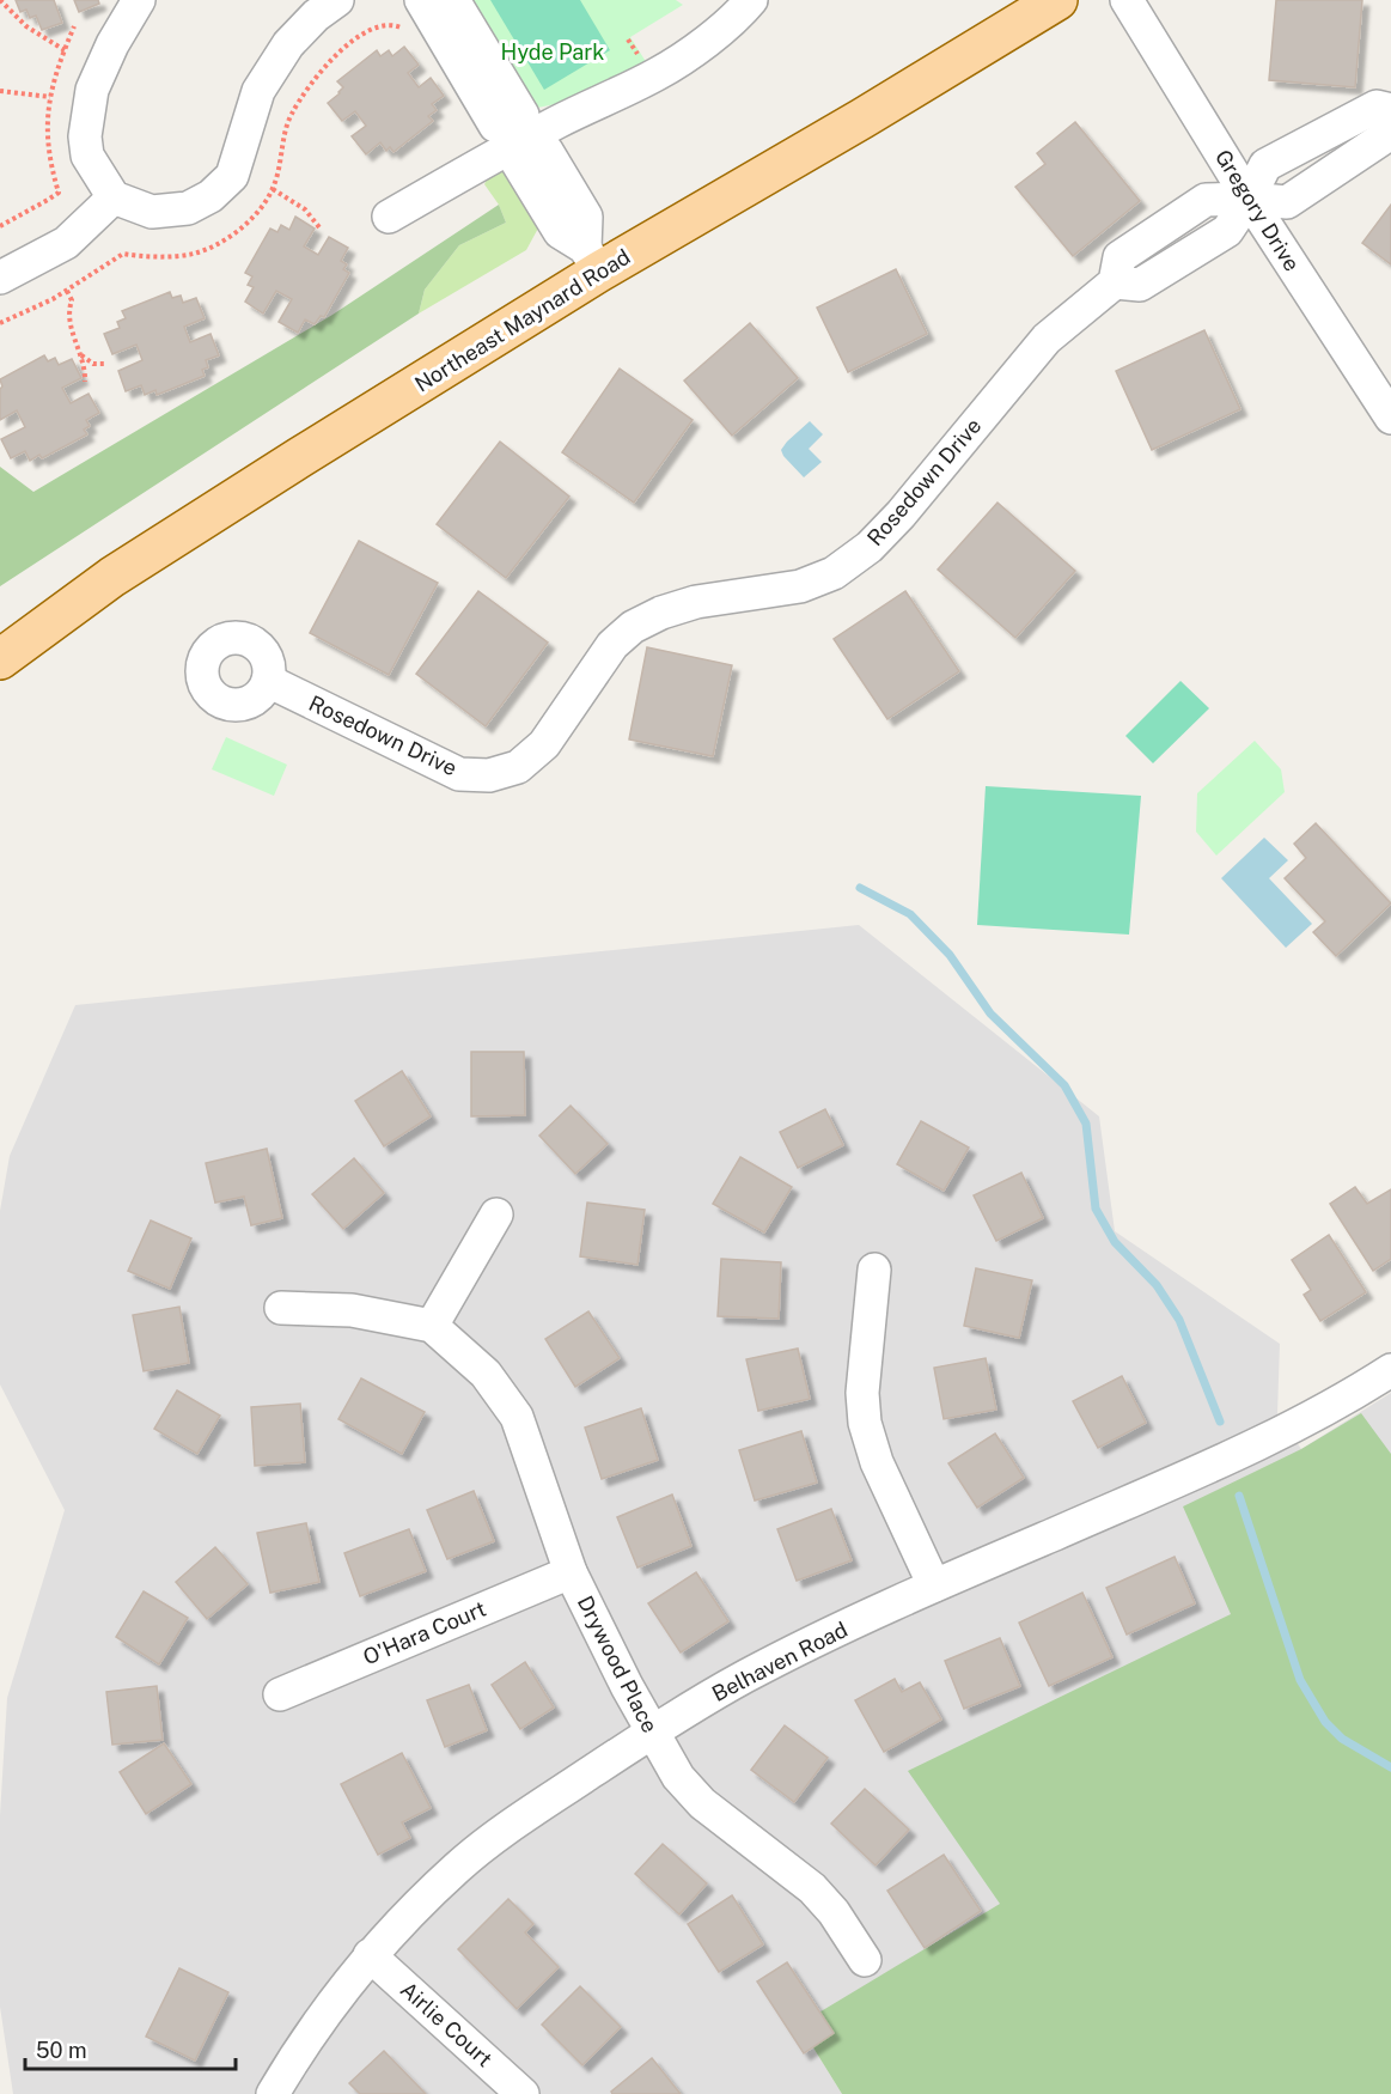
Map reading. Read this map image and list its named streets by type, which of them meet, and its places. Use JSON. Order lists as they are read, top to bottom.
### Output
{
  "streets": {
    "main road": ["Northeast Maynard Road"],
    "street": [
      "Gregory Drive",
      "Rosedown Drive",
      "O'Hara Court",
      "Belhaven Road",
      "Drywood Place",
      "Airlie Court"
    ]
  },
  "crossings": [
    ["Gregory Drive", "Rosedown Drive"],
    ["O'Hara Court", "Drywood Place"],
    ["Belhaven Road", "Drywood Place"],
    ["Belhaven Road", "Airlie Court"]
  ],
  "parks": ["Hyde Park"],
  "scale_bar": "50 m"
}
